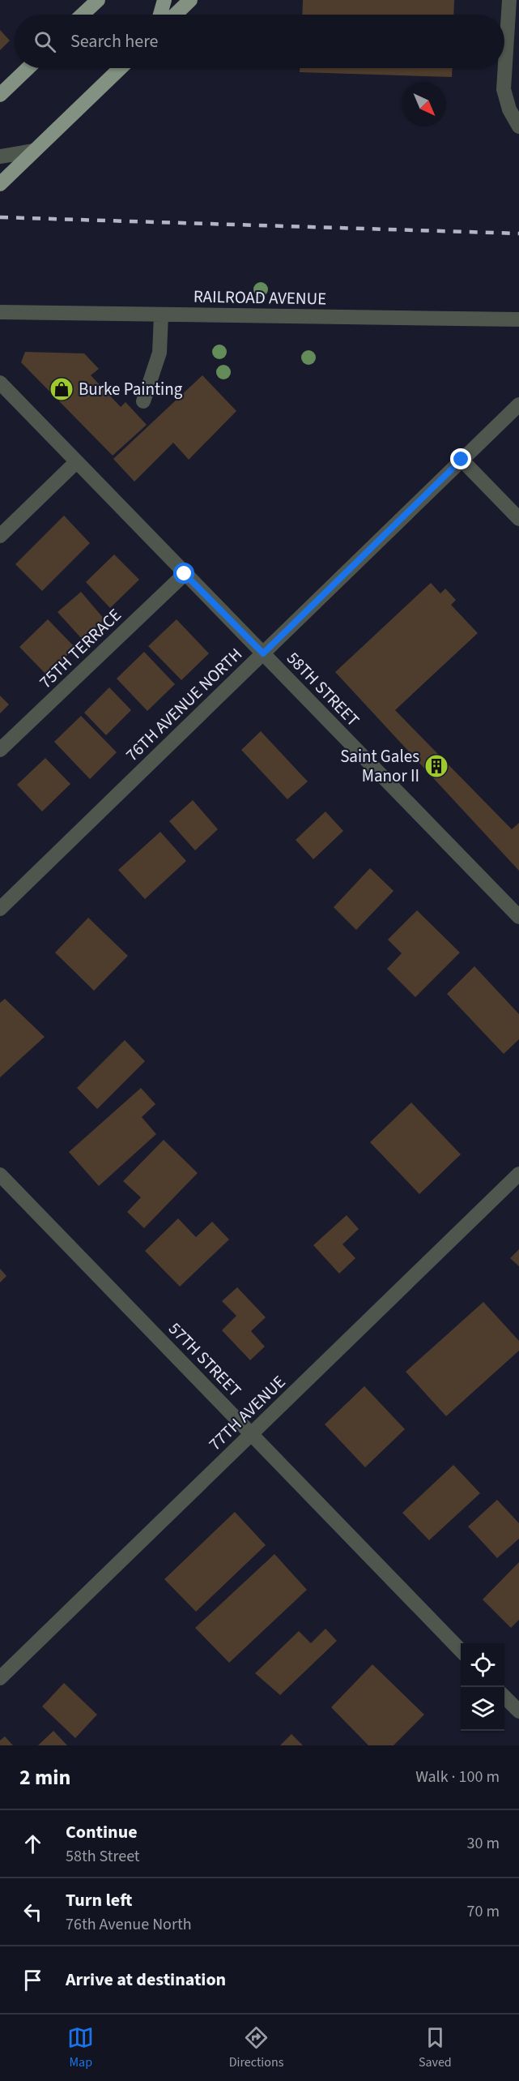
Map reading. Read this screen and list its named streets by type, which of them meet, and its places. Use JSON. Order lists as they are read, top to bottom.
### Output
{
  "streets": {
    "street": [
      "RAILROAD AVENUE",
      "75TH TERRACE",
      "58TH STREET",
      "76TH AVENUE NORTH",
      "57TH STREET",
      "77TH AVENUE"
    ]
  },
  "crossings": [
    ["75TH TERRACE", "58TH STREET"],
    ["58TH STREET", "76TH AVENUE NORTH"],
    ["57TH STREET", "77TH AVENUE"]
  ],
  "places": {
    "shop": ["Burke Painting"],
    "building": ["Saint Gales Manor II"]
  },
  "north": "bottom right",
  "page": {
    "search": "Search here",
    "heading": ["2 min", "Walk · 100 m"],
    "list": [
      ["Continue", "58th Street", "30 m"],
      ["Turn left", "76th Avenue North", "70 m"],
      "Arrive at destination"
    ],
    "nav": ["Map", "Directions", "Saved"]
  }
}
